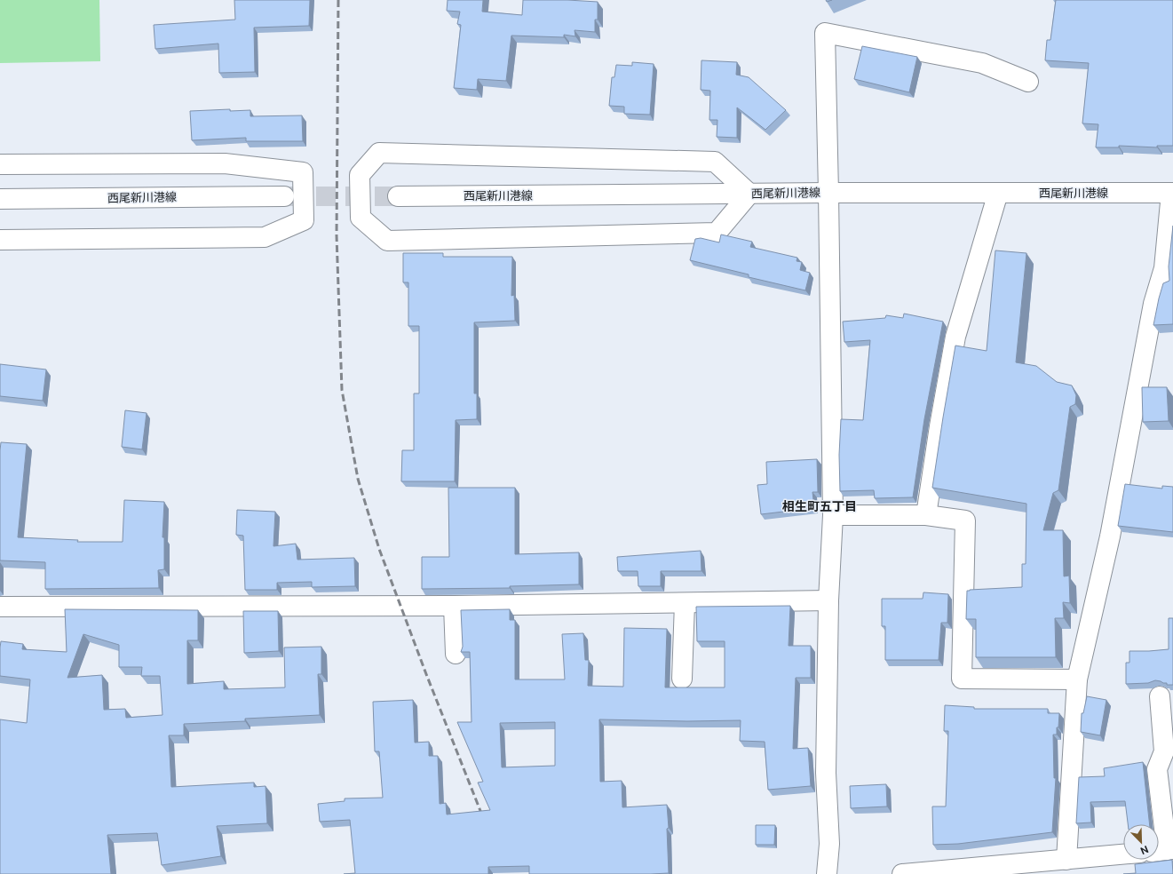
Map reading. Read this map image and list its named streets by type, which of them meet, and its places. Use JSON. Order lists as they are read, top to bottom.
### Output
{
  "streets": {
    "street": ["西尾新川港線"]
  },
  "districts": ["相生町五丁目"],
  "north": "bottom right"
}
